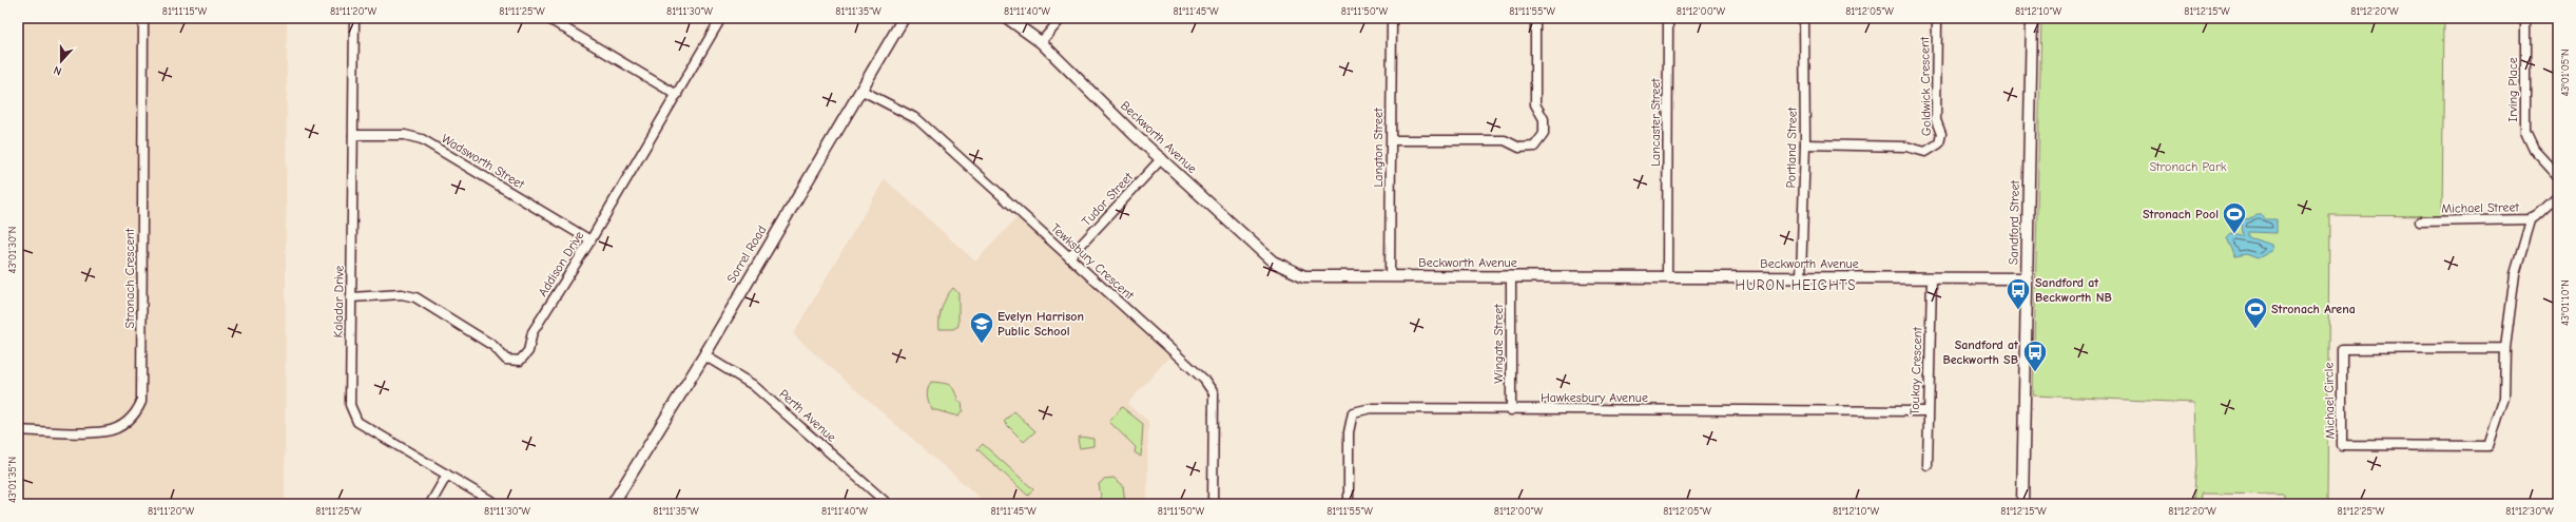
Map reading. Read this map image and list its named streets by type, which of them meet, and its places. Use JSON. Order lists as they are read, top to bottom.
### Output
{
  "streets": {
    "street": [
      "Goldwick Crescent",
      "Irving Place",
      "Lancaster Street",
      "Beckworth Avenue",
      "Langton Street",
      "Portland Street",
      "Wadsworth Street",
      "Tudor Street",
      "Michael Street",
      "Sandford Street",
      "Sorrel Road",
      "Tewksbury Crescent",
      "Addison Drive",
      "Stronach Crescent",
      "Kaladar Drive",
      "Wingate Street",
      "Toukay Crescent",
      "Hawkesbury Avenue",
      "Michael Circle",
      "Perth Avenue"
    ]
  },
  "crossings": [
    ["Goldwick Crescent", "Portland Street"],
    ["Lancaster Street", "Beckworth Avenue"],
    ["Beckworth Avenue", "Langton Street"],
    ["Beckworth Avenue", "Portland Street"],
    ["Beckworth Avenue", "Tudor Street"],
    ["Beckworth Avenue", "Sandford Street"],
    ["Beckworth Avenue", "Wingate Street"],
    ["Beckworth Avenue", "Toukay Crescent"],
    ["Wadsworth Street", "Addison Drive"],
    ["Wadsworth Street", "Kaladar Drive"],
    ["Tudor Street", "Tewksbury Crescent"],
    ["Michael Street", "Michael Circle"],
    ["Sorrel Road", "Tewksbury Crescent"],
    ["Sorrel Road", "Perth Avenue"],
    ["Addison Drive", "Kaladar Drive"],
    ["Wingate Street", "Hawkesbury Avenue"],
    ["Toukay Crescent", "Hawkesbury Avenue"]
  ],
  "districts": ["HURON HEIGHTS"],
  "parks": ["Stronach Park"],
  "places": {
    "sports": ["Stronach Pool", "Stronach Arena"],
    "bus stop": ["Sandford at Beckworth NB", "Sandford at Beckworth SB"],
    "school or university": ["Evelyn Harrison Public School"]
  },
  "north": "bottom",
  "coordinates": [
    "81°11'15\"W",
    "81°11'20\"W",
    "81°11'25\"W",
    "81°11'30\"W",
    "81°11'35\"W",
    "81°11'40\"W",
    "81°11'45\"W",
    "81°11'50\"W",
    "81°11'55\"W",
    "81°12'00\"W",
    "81°12'05\"W",
    "81°12'10\"W",
    "81°12'15\"W",
    "81°12'20\"W",
    "43°01'05\"N",
    "43°01'30\"N",
    "43°01'10\"N",
    "43°01'35\"N",
    "81°12'25\"W",
    "81°12'30\"W"
  ]
}
